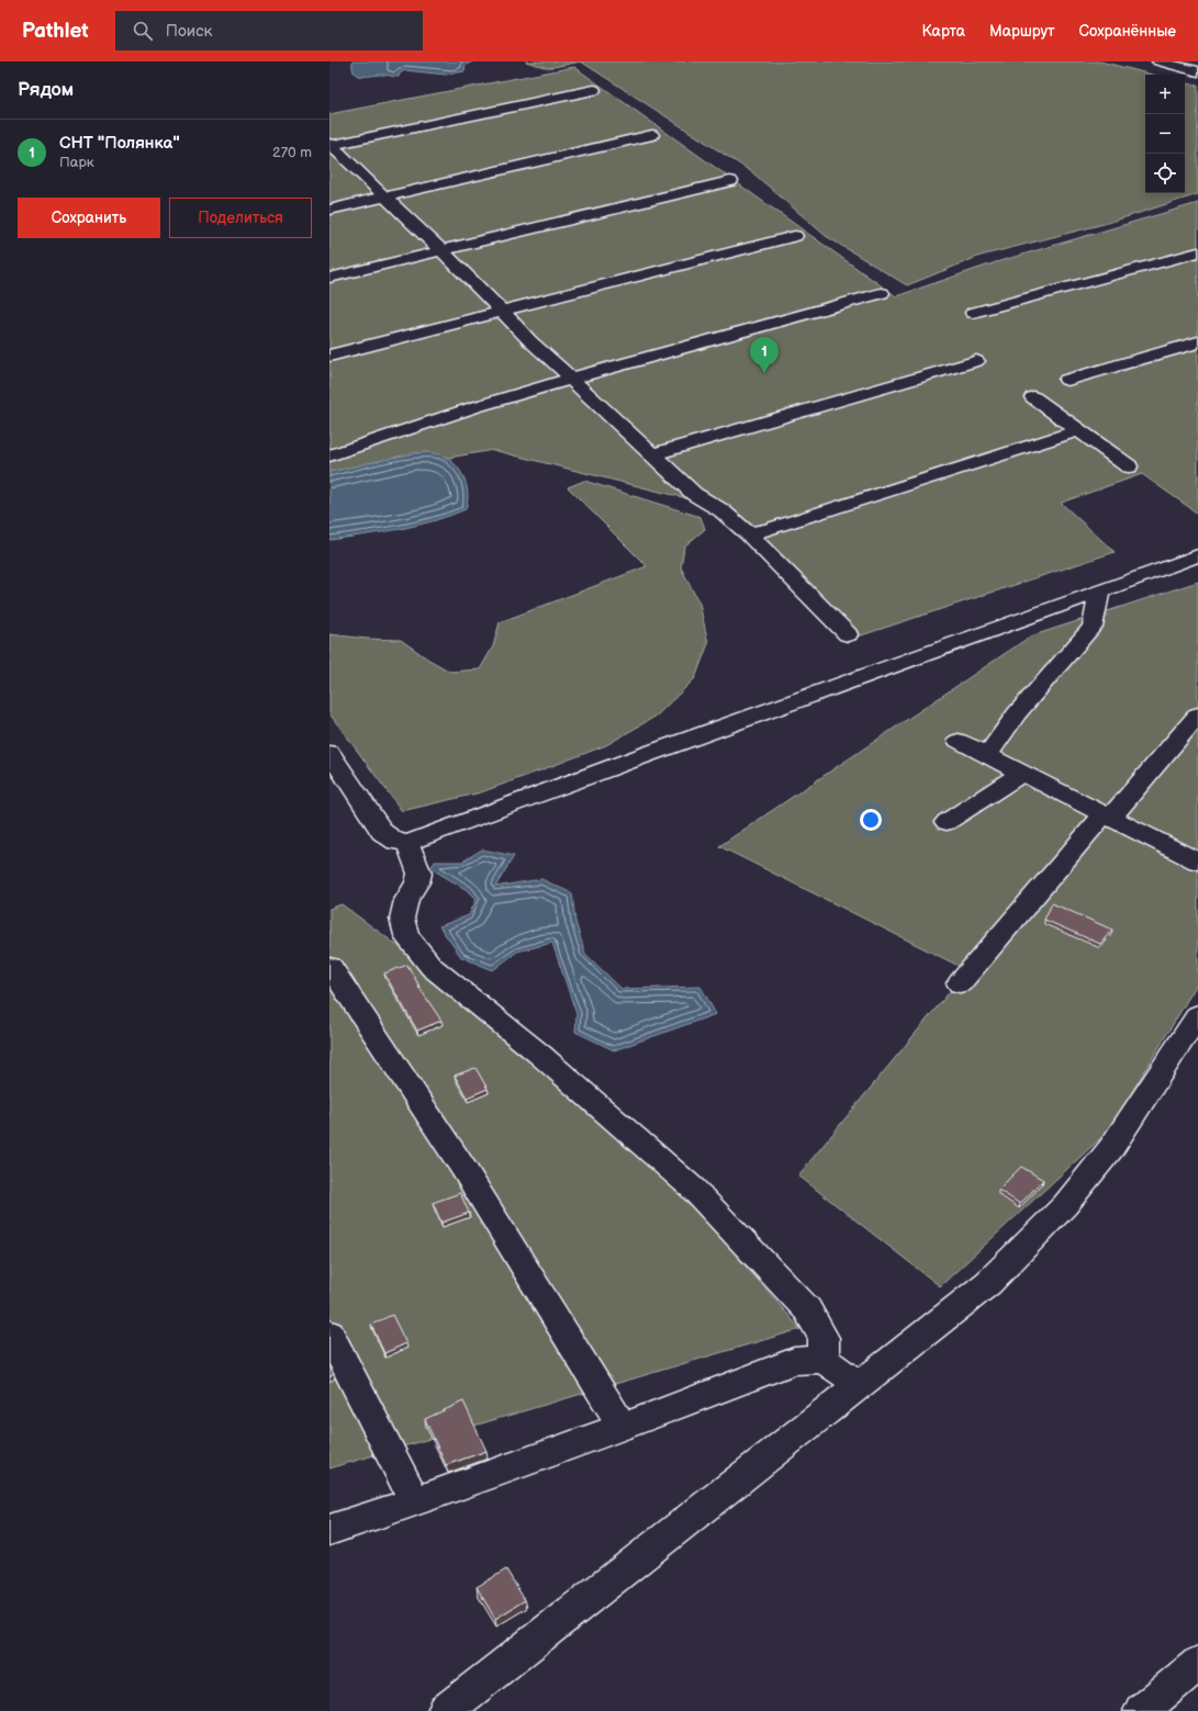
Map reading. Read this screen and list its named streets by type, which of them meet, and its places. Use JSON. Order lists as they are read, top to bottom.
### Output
{
  "page": {
    "header": "Pathlet",
    "search": "Поиск",
    "nav": ["Карта", "Маршрут", "Сохранённые"],
    "heading": "Рядом",
    "map_buttons": ["+", "−"],
    "list": [
      {
        "mark": "1",
        "name": "СНТ \"Полянка\"",
        "note": "Парк",
        "value": "270 m"
      }
    ],
    "buttons": ["Сохранить", "Поделиться"],
    "pins": "1"
  }
}
